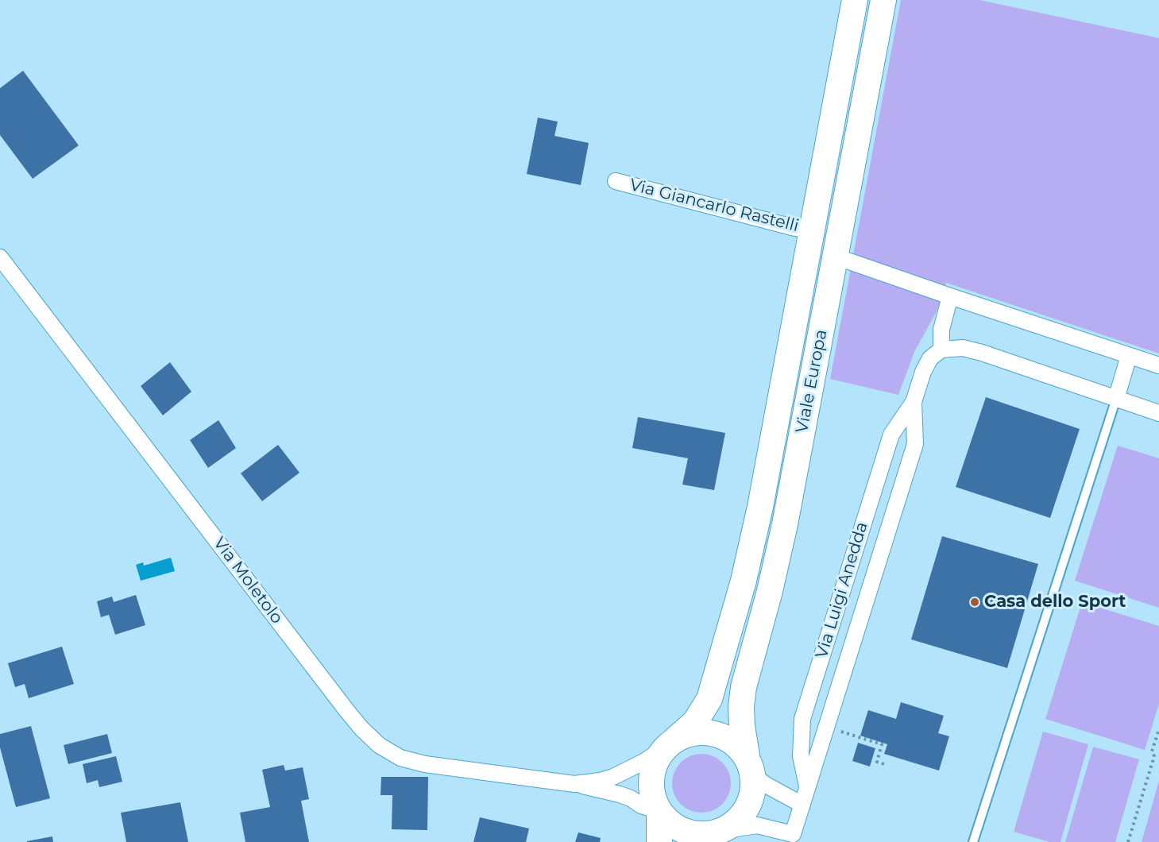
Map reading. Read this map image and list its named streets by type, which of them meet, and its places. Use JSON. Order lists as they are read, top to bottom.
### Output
{
  "streets": {
    "main road": ["Viale Europa"],
    "street": ["Via Giancarlo Rastelli", "Via Moletolo", "Via Luigi Anedda"]
  },
  "crossings": [
    ["Via Giancarlo Rastelli", "Viale Europa"],
    ["Viale Europa", "Via Moletolo"],
    ["Viale Europa", "Via Luigi Anedda"],
    ["Via Moletolo", "Via Luigi Anedda"]
  ],
  "places": ["Casa dello Sport"]
}
